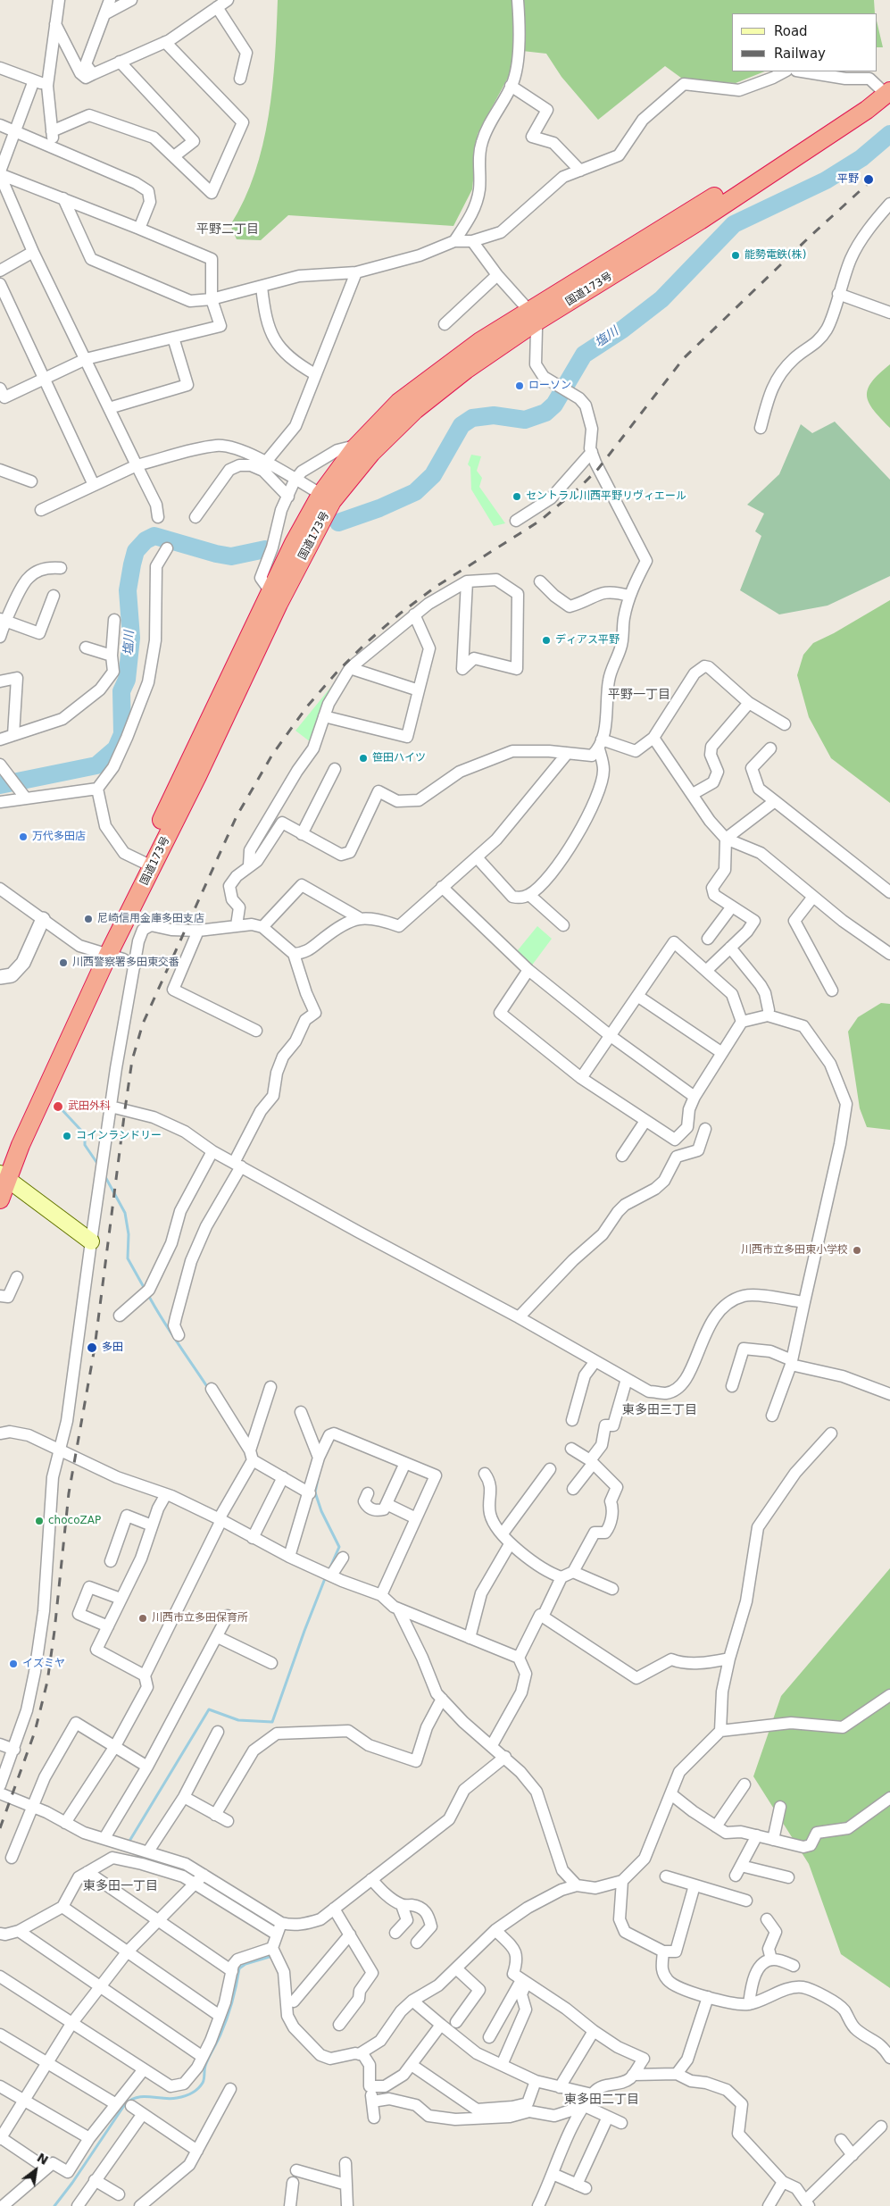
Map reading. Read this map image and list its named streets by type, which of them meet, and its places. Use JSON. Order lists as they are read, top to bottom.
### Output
{
  "streets": {
    "highway": ["国道173号"]
  },
  "districts": [
    "平野二丁目",
    "平野一丁目",
    "東多田三丁目",
    "東多田一丁目",
    "東多田二丁目"
  ],
  "water": ["塩川"],
  "places": [
    "平野",
    "能勢電鉄(株)",
    "ローソン",
    "セントラル川西平野リヴィエール",
    "ディアス平野",
    "笹田ハイツ",
    "万代多田店",
    "尼崎信用金庫多田支店",
    "川西警察署多田東交番",
    "武田外科",
    "コインランドリー",
    "川西市立多田東小学校",
    "多田",
    "chocoZAP",
    "川西市立多田保育所",
    "イズミヤ"
  ],
  "legend": ["Road", "Railway"],
  "north": "top right"
}
